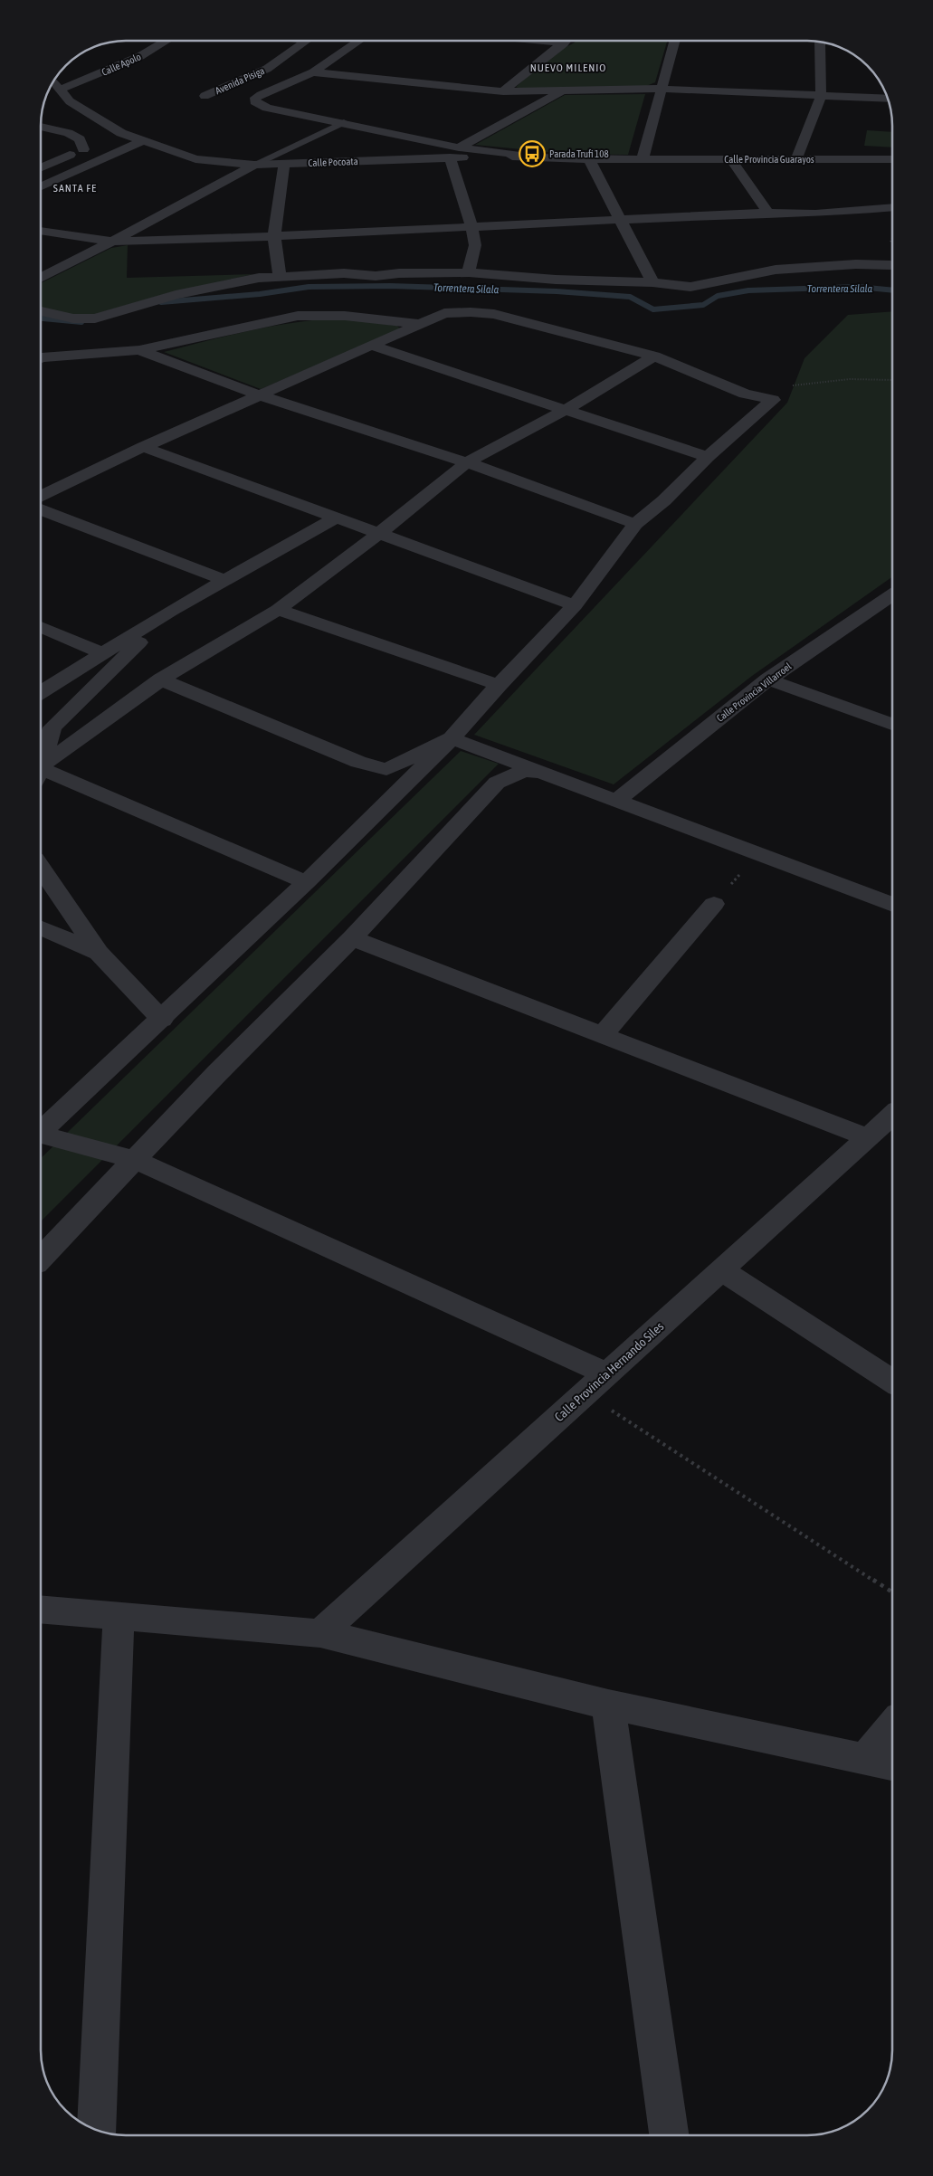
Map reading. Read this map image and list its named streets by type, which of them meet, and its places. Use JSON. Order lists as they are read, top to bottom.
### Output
{
  "streets": {
    "street": [
      "Calle Apolo",
      "Avenida Pisiga",
      "Calle Provincia Guarayos",
      "Calle Pocoata",
      "Calle Provincia Villarroel",
      "Calle Provincia Hernando Siles"
    ]
  },
  "crossings": [
    ["Calle Apolo", "Calle Pocoata"],
    ["Calle Provincia Guarayos", "Calle Pocoata"]
  ],
  "districts": ["NUEVO MILENIO", "SANTA FE"],
  "water": ["Torrentera Silala"],
  "places": {
    "bus stop": ["Parada Trufi 108"]
  }
}
